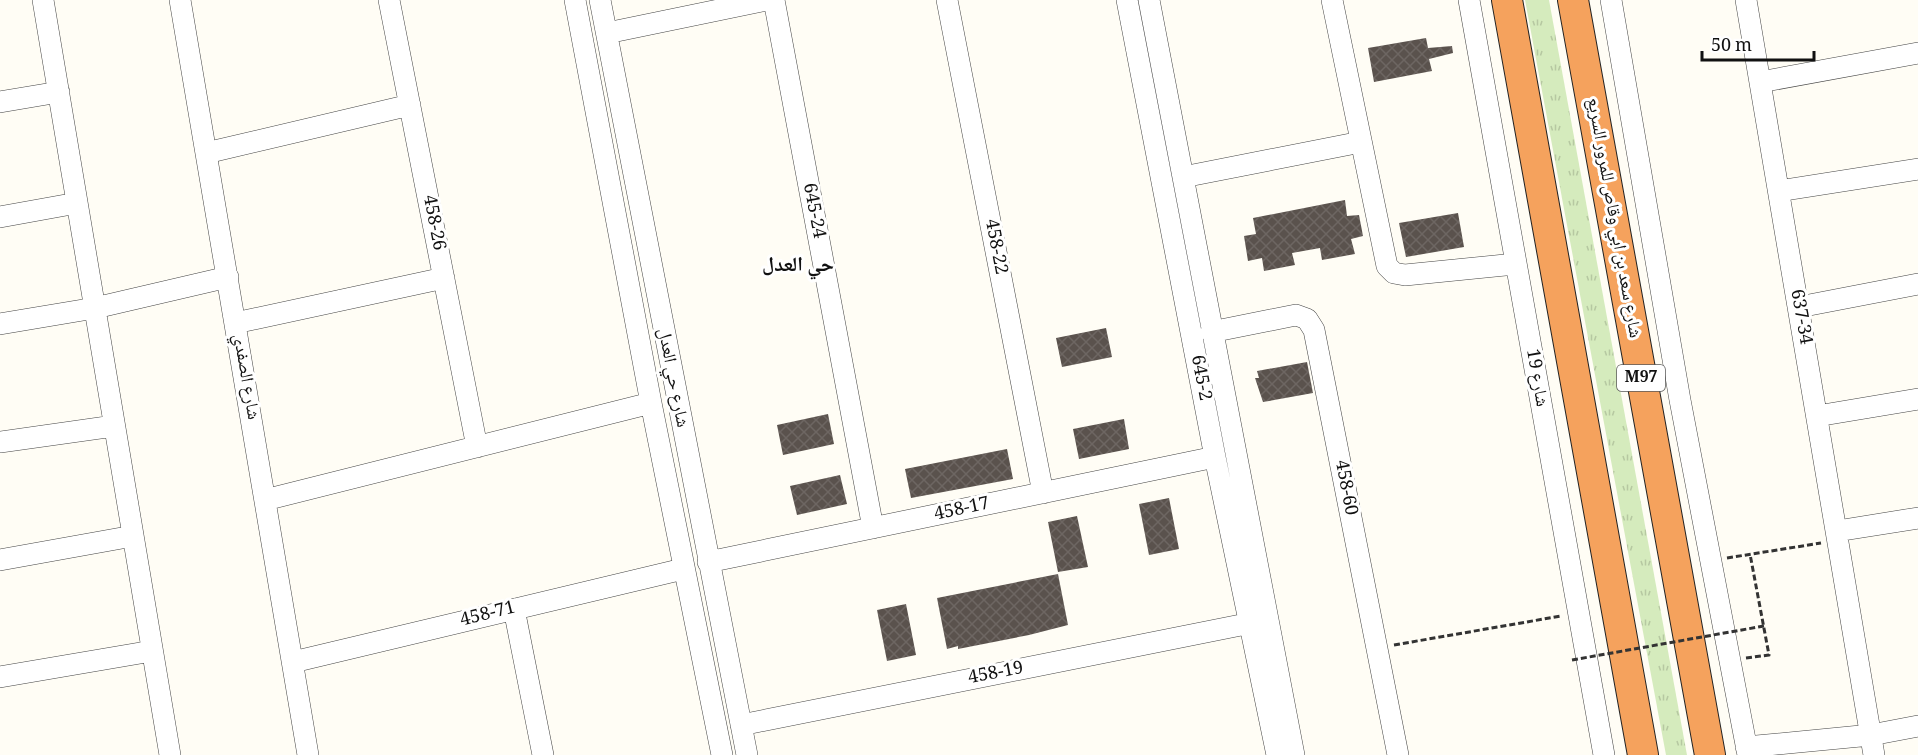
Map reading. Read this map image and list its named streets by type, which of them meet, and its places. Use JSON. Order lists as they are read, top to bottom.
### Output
{
  "streets": {
    "highway": ["شارع سعد بن ابي وقاص للمرور السريع", "M97"],
    "street": [
      "645-24",
      "458-26",
      "458-22",
      "637-34",
      "شارع الصفدي",
      "شارع حي العدل",
      "645-2",
      "شارع 19",
      "458-60",
      "458-17",
      "458-71",
      "458-19"
    ]
  },
  "crossings": [
    ["645-24", "458-17"],
    ["458-22", "458-17"],
    ["شارع الصفدي", "458-71"],
    ["شارع حي العدل", "458-17"],
    ["شارع حي العدل", "458-71"],
    ["شارع حي العدل", "458-19"],
    ["645-2", "458-60"],
    ["645-2", "458-17"],
    ["645-2", "458-19"]
  ],
  "districts": ["حي العدل"],
  "scale_bar": "50 m"
}
